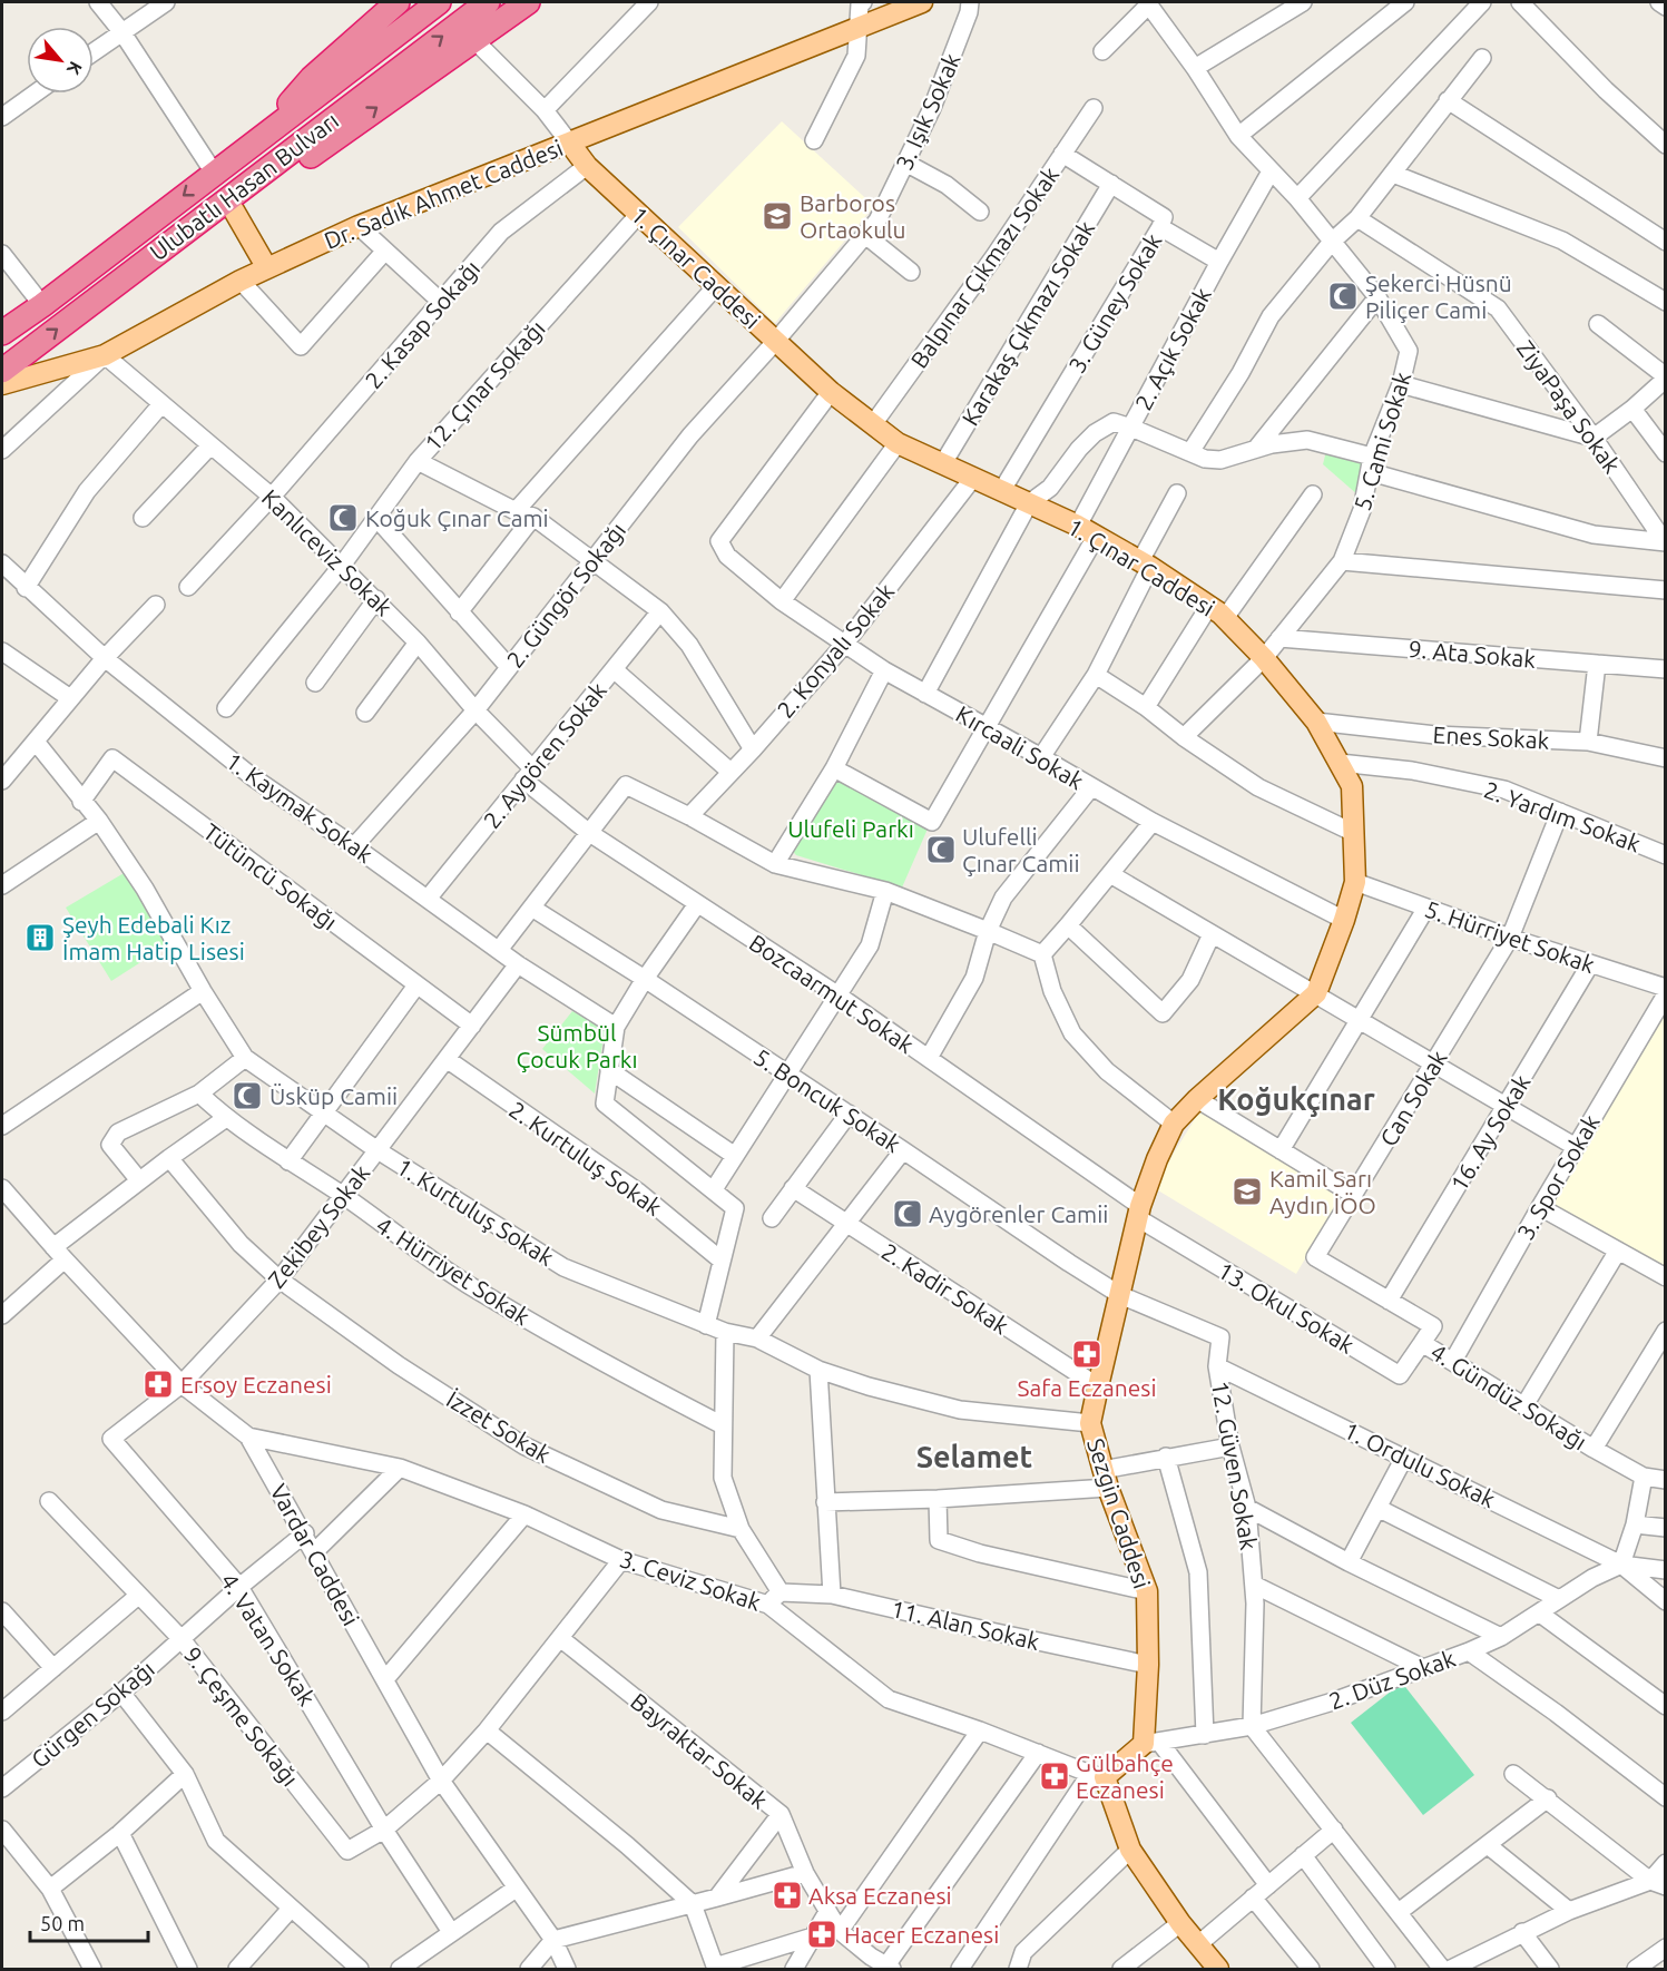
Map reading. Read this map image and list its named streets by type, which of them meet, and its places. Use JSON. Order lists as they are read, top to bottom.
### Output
{
  "streets": {
    "highway": ["Ulubatlı Hasan Bulvarı"],
    "main road": ["Dr. Sadık Ahmet Caddesi", "1. Çınar Caddesi", "Sezgin Caddesi"],
    "street": [
      "3. Işık Sokak",
      "Balpınar Çıkmazı Sokak",
      "3. Güney Sokak",
      "Karakaş Çıkmazı Sokak",
      "2. Kasap Sokağı",
      "2. Açık Sokak",
      "12. Çınar Sokağı",
      "ZiyaPaşa Sokak",
      "5. Cami Sokak",
      "Kanlıceviz Sokak",
      "2. Güngör Sokağı",
      "2. Konyalı Sokak",
      "9. Ata Sokak",
      "Enes Sokak",
      "Kırcaali Sokak",
      "2. Aygören Sokak",
      "1. Kaymak Sokak",
      "2. Yardım Sokak",
      "Tütüncü Sokağı",
      "5. Hürriyet Sokak",
      "Bozcaarmut Sokak",
      "Can Sokak",
      "5. Boncuk Sokak",
      "16. Ay Sokak",
      "2. Kurtuluş Sokak",
      "3. Spor Sokak",
      "1. Kurtuluş Sokak",
      "Zekibey Sokak",
      "4. Hürriyet Sokak",
      "2. Kadir Sokak",
      "13. Okul Sokak",
      "4. Gündüz Sokağı",
      "İzzet Sokak",
      "1. Ordulu Sokak",
      "12. Güven Sokak",
      "Vardar Caddesi",
      "3. Ceviz Sokak",
      "11. Alan Sokak",
      "4. Vatan Sokak",
      "2. Düz Sokak",
      "Gürgen Sokağı",
      "9. Çeşme Sokağı",
      "Bayraktar Sokak"
    ]
  },
  "crossings": [
    ["3. Işık Sokak", "1. Çınar Caddesi"],
    ["3. Işık Sokak", "2. Güngör Sokağı"],
    ["Dr. Sadık Ahmet Caddesi", "1. Çınar Caddesi"],
    ["Dr. Sadık Ahmet Caddesi", "Kanlıceviz Sokak"],
    ["1. Çınar Caddesi", "Balpınar Çıkmazı Sokak"],
    ["1. Çınar Caddesi", "3. Güney Sokak"],
    ["1. Çınar Caddesi", "Karakaş Çıkmazı Sokak"],
    ["1. Çınar Caddesi", "2. Kasap Sokağı"],
    ["1. Çınar Caddesi", "2. Açık Sokak"],
    ["1. Çınar Caddesi", "12. Çınar Sokağı"],
    ["1. Çınar Caddesi", "5. Cami Sokak"],
    ["1. Çınar Caddesi", "2. Güngör Sokağı"],
    ["1. Çınar Caddesi", "2. Konyalı Sokak"],
    ["1. Çınar Caddesi", "Enes Sokak"],
    ["1. Çınar Caddesi", "Kırcaali Sokak"],
    ["1. Çınar Caddesi", "2. Yardım Sokak"],
    ["1. Çınar Caddesi", "5. Hürriyet Sokak"],
    ["1. Çınar Caddesi", "Sezgin Caddesi"],
    ["Balpınar Çıkmazı Sokak", "3. Güney Sokak"],
    ["3. Güney Sokak", "Karakaş Çıkmazı Sokak"],
    ["2. Kasap Sokağı", "Kanlıceviz Sokak"],
    ["2. Açık Sokak", "5. Cami Sokak"],
    ["12. Çınar Sokağı", "Kanlıceviz Sokak"],
    ["5. Cami Sokak", "9. Ata Sokak"],
    ["Kanlıceviz Sokak", "2. Güngör Sokağı"],
    ["Kanlıceviz Sokak", "2. Aygören Sokak"],
    ["Kanlıceviz Sokak", "Bozcaarmut Sokak"],
    ["2. Güngör Sokağı", "1. Kaymak Sokak"],
    ["2. Konyalı Sokak", "Kırcaali Sokak"],
    ["2. Aygören Sokak", "1. Kaymak Sokak"],
    ["2. Aygören Sokak", "Bozcaarmut Sokak"],
    ["1. Kaymak Sokak", "Zekibey Sokak"],
    ["2. Yardım Sokak", "Can Sokak"],
    ["Tütüncü Sokağı", "1. Kurtuluş Sokak"],
    ["Tütüncü Sokağı", "Zekibey Sokak"],
    ["5. Hürriyet Sokak", "Can Sokak"],
    ["5. Hürriyet Sokak", "16. Ay Sokak"],
    ["Bozcaarmut Sokak", "13. Okul Sokak"],
    ["Bozcaarmut Sokak", "Sezgin Caddesi"],
    ["Can Sokak", "4. Gündüz Sokağı"],
    ["5. Boncuk Sokak", "1. Ordulu Sokak"],
    ["5. Boncuk Sokak", "12. Güven Sokak"],
    ["5. Boncuk Sokak", "Sezgin Caddesi"],
    ["16. Ay Sokak", "4. Gündüz Sokağı"],
    ["2. Kurtuluş Sokak", "Zekibey Sokak"],
    ["3. Spor Sokak", "4. Gündüz Sokağı"],
    ["1. Kurtuluş Sokak", "Zekibey Sokak"],
    ["1. Kurtuluş Sokak", "Sezgin Caddesi"],
    ["Zekibey Sokak", "4. Hürriyet Sokak"],
    ["Zekibey Sokak", "İzzet Sokak"],
    ["Zekibey Sokak", "Vardar Caddesi"],
    ["Zekibey Sokak", "4. Vatan Sokak"],
    ["2. Kadir Sokak", "Sezgin Caddesi"],
    ["13. Okul Sokak", "4. Gündüz Sokağı"],
    ["13. Okul Sokak", "Sezgin Caddesi"],
    ["1. Ordulu Sokak", "12. Güven Sokak"],
    ["1. Ordulu Sokak", "2. Düz Sokak"],
    ["12. Güven Sokak", "2. Düz Sokak"],
    ["Sezgin Caddesi", "11. Alan Sokak"],
    ["Sezgin Caddesi", "2. Düz Sokak"],
    ["Vardar Caddesi", "3. Ceviz Sokak"],
    ["Vardar Caddesi", "4. Vatan Sokak"],
    ["Vardar Caddesi", "Gürgen Sokağı"],
    ["Vardar Caddesi", "9. Çeşme Sokağı"],
    ["3. Ceviz Sokak", "9. Çeşme Sokağı"],
    ["4. Vatan Sokak", "Gürgen Sokağı"],
    ["4. Vatan Sokak", "9. Çeşme Sokağı"],
    ["Gürgen Sokağı", "9. Çeşme Sokağı"],
    ["9. Çeşme Sokağı", "Bayraktar Sokak"]
  ],
  "districts": ["Koğukçınar", "Selamet"],
  "parks": ["Ulufeli Parkı", "Sümbül Çocuk Parkı"],
  "places": {
    "school or university": ["Barboros Ortaokulu", "Kamil Sarı Aydın İÖO"],
    "mosque": [
      "Şekerci Hüsnü Piliçer Cami",
      "Koğuk Çınar Cami",
      "Ulufelli Çınar Camii",
      "Üsküp Camii",
      "Aygörenler Camii"
    ],
    "building": ["Şeyh Edebali Kız İmam Hatip Lisesi"],
    "pharmacy": [
      "Safa Eczanesi",
      "Ersoy Eczanesi",
      "Gülbahçe Eczanesi",
      "Aksa Eczanesi",
      "Hacer Eczanesi"
    ]
  },
  "scale_bar": "50 m",
  "north": "bottom right"
}
